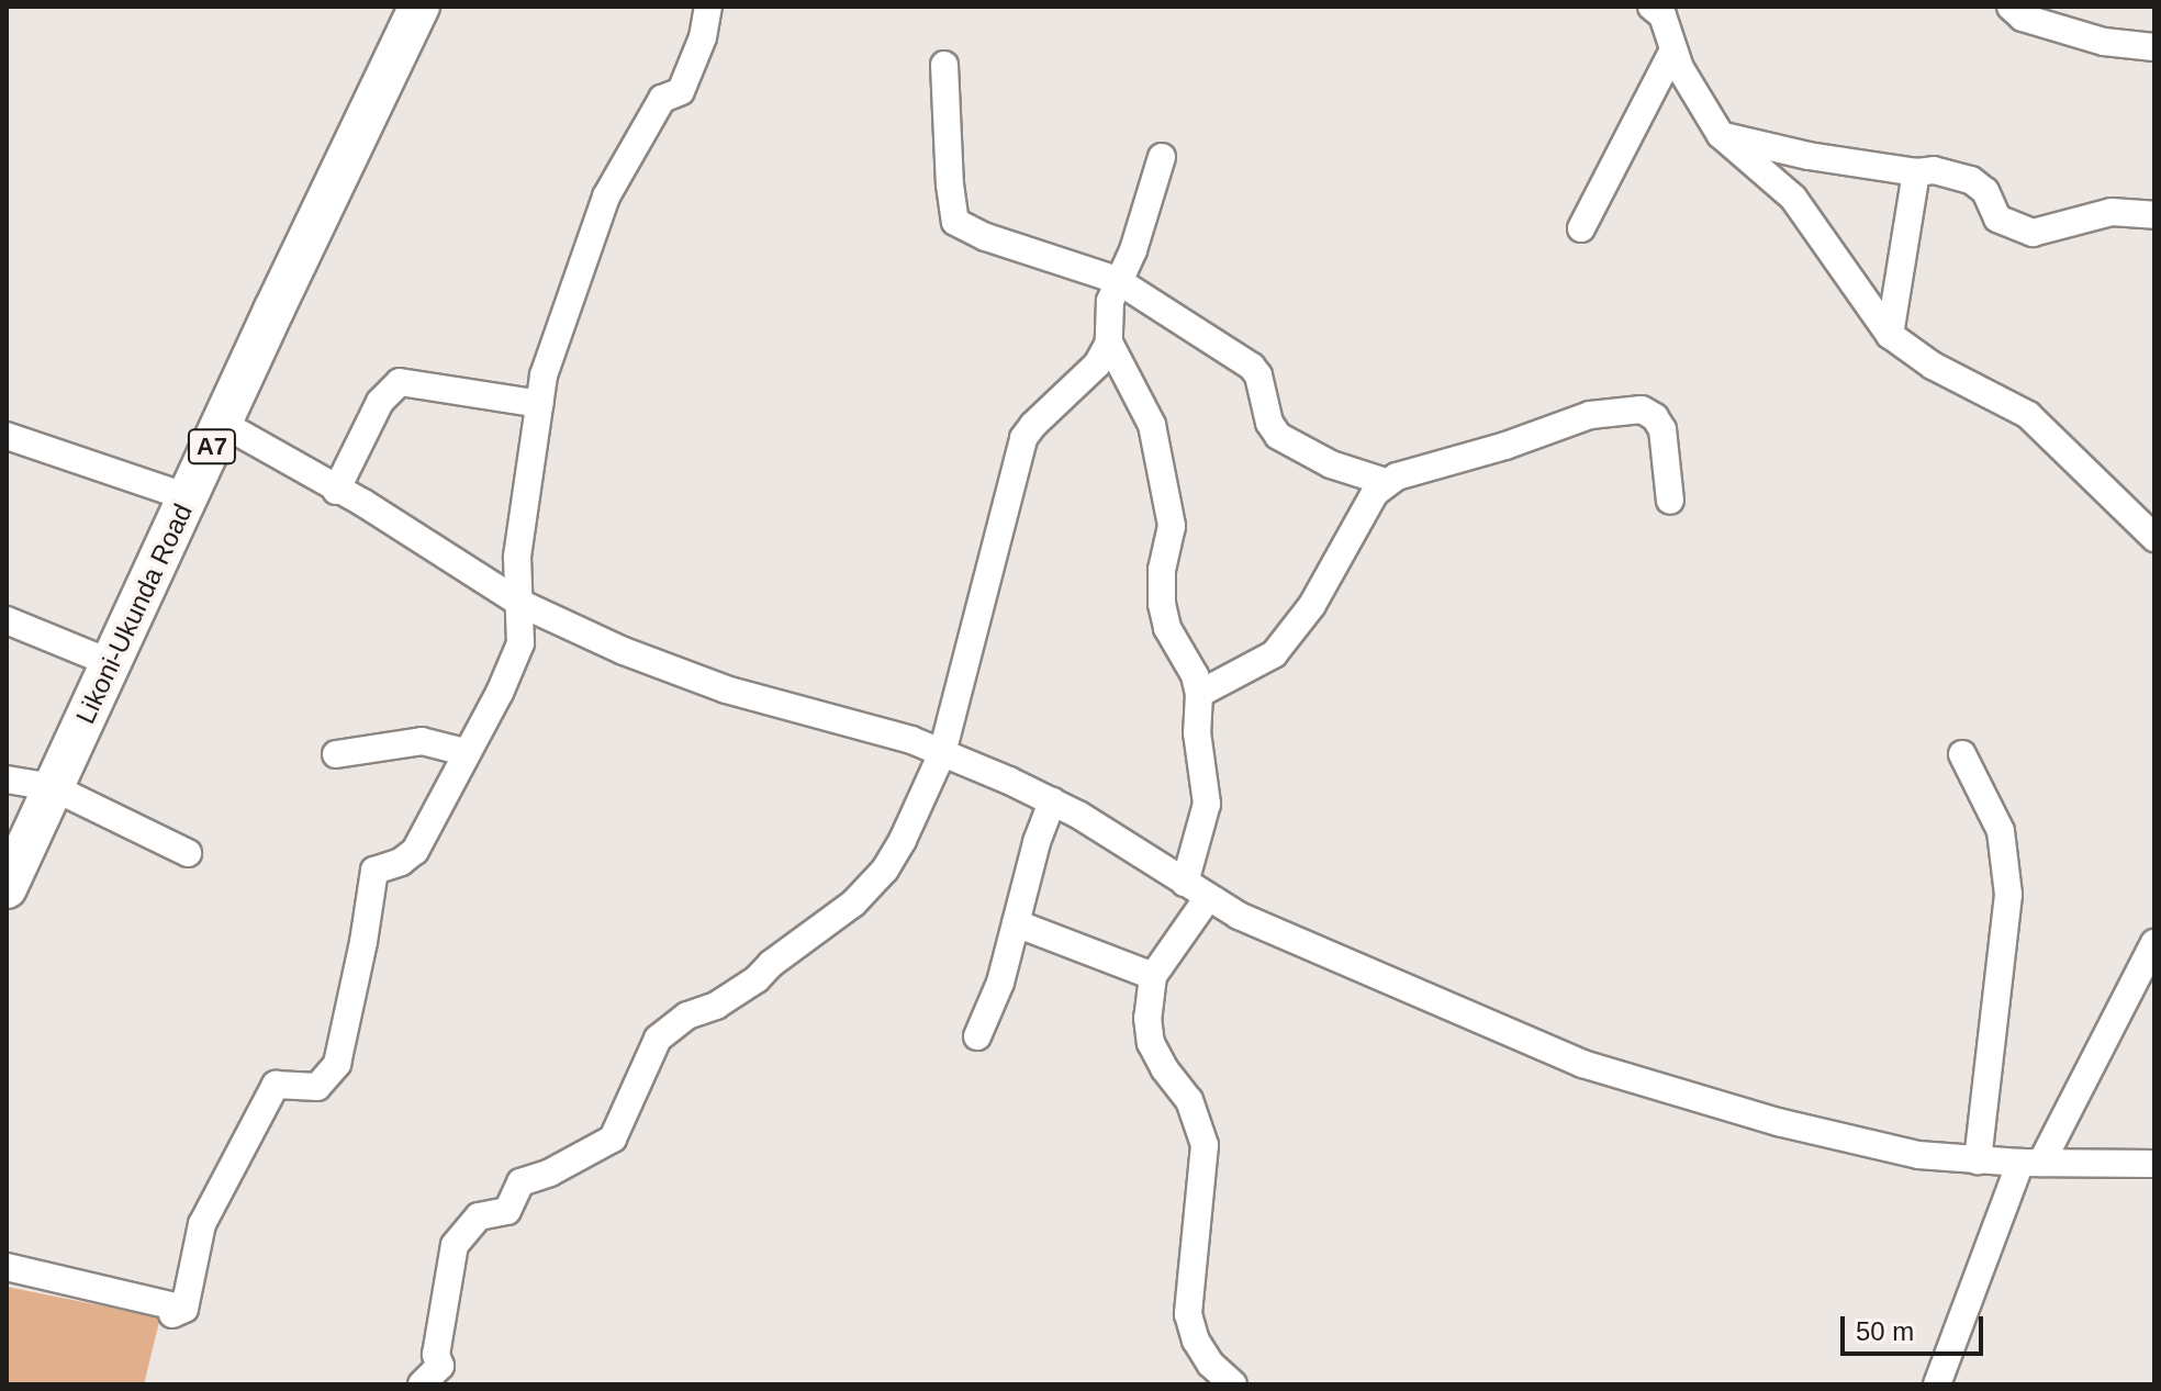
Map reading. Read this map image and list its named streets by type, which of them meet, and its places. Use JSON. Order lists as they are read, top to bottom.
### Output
{
  "streets": {
    "highway": ["A7", "Likoni-Ukunda Road"]
  },
  "scale_bar": "50 m"
}
